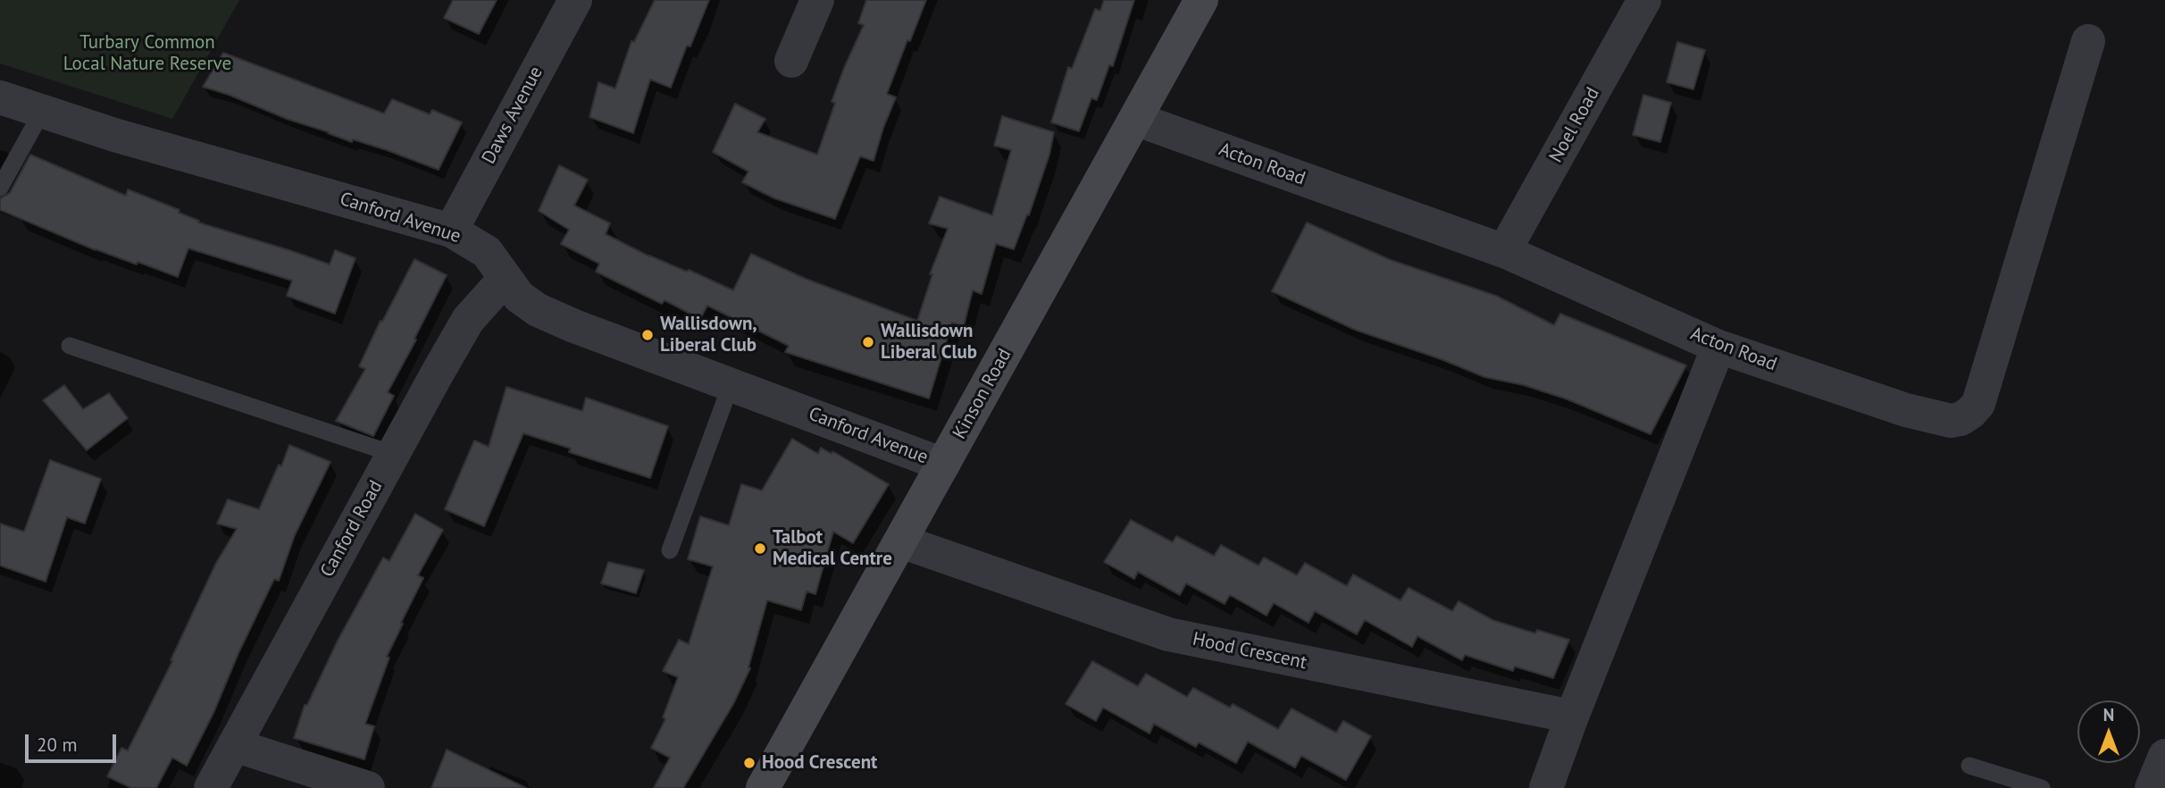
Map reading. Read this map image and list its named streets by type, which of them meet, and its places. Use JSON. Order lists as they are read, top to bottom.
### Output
{
  "streets": {
    "street": [
      "Daws Avenue",
      "Noel Road",
      "Acton Road",
      "Canford Avenue",
      "Kinson Road",
      "Canford Road",
      "Hood Crescent"
    ]
  },
  "crossings": [
    ["Daws Avenue", "Canford Avenue"],
    ["Noel Road", "Acton Road"],
    ["Acton Road", "Kinson Road"],
    ["Canford Avenue", "Kinson Road"],
    ["Canford Avenue", "Canford Road"],
    ["Kinson Road", "Hood Crescent"]
  ],
  "parks": ["Turbary Common Local Nature Reserve"],
  "places": [
    "Wallisdown, Liberal Club",
    "Wallisdown Liberal Club",
    "Talbot Medical Centre",
    "Hood Crescent"
  ],
  "scale_bar": "20 m",
  "north": "top"
}
